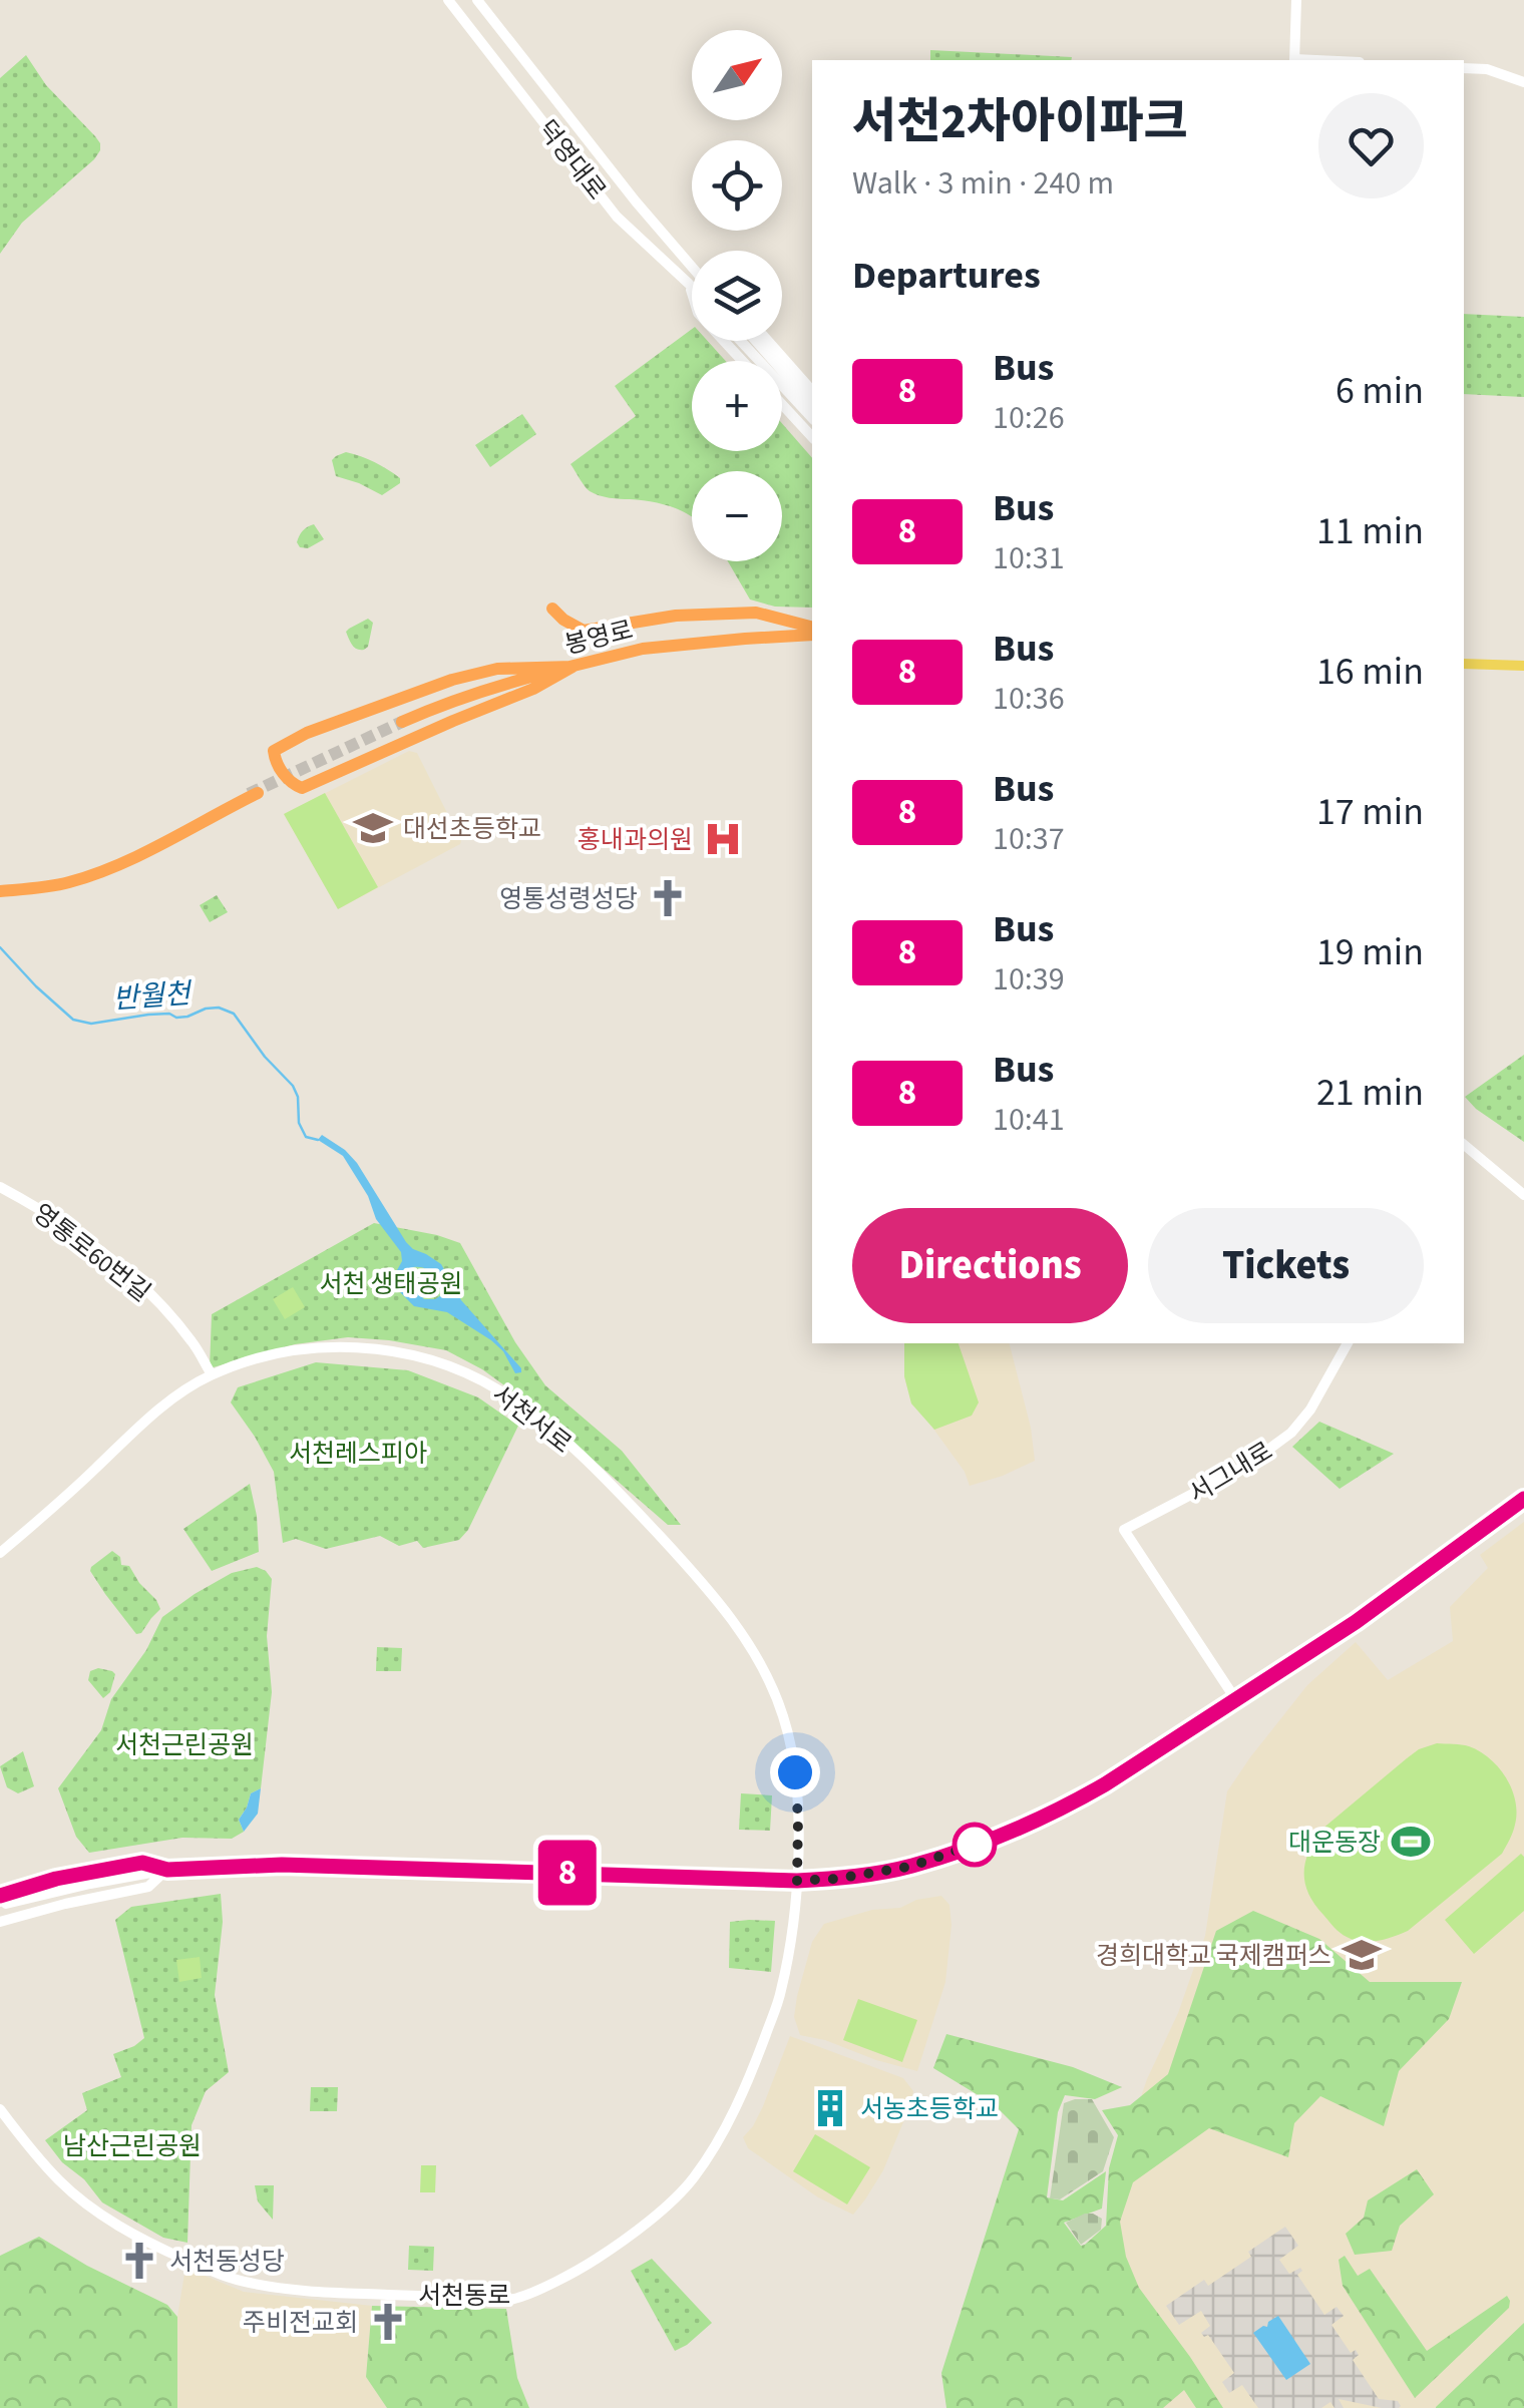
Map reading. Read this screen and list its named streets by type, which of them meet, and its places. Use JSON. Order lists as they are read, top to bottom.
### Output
{
  "streets": {
    "highway": ["봉영로"],
    "street": [
      "덕영대로",
      "영통로60번길",
      "서천서로",
      "서그내로",
      "서천동로"
    ]
  },
  "crossings": [
    ["영통로60번길", "서천서로"],
    ["서천서로", "서천동로"]
  ],
  "water": ["반월천"],
  "parks": [
    "서천 생태공원",
    "서천레스피아",
    "서천근린공원",
    "남산근린공원"
  ],
  "places": {
    "school or university": ["대선초등학교", "경희대학교 국제캠퍼스"],
    "hospital": ["홍내과의원"],
    "church": ["영통성령성당", "서천동성당", "주비전교회"],
    "sports": ["대운동장"],
    "building": ["서농초등학교"]
  },
  "lines": ["bus line 8"],
  "north": "top right",
  "page": {
    "on_map": "8",
    "map_buttons": ["+", "−"],
    "heading": [
      ["서천2차아이파크", "Walk · 3 min · 240 m"],
      "Departures"
    ],
    "list": [
      {
        "mark": "8",
        "name": "Bus",
        "note": "10:26",
        "value": "6 min"
      },
      {
        "mark": "8",
        "name": "Bus",
        "note": "10:31",
        "value": "11 min"
      },
      {
        "mark": "8",
        "name": "Bus",
        "note": "10:36",
        "value": "16 min"
      },
      {
        "mark": "8",
        "name": "Bus",
        "note": "10:37",
        "value": "17 min"
      },
      {
        "mark": "8",
        "name": "Bus",
        "note": "10:39",
        "value": "19 min"
      },
      {
        "mark": "8",
        "name": "Bus",
        "note": "10:41",
        "value": "21 min"
      }
    ],
    "buttons": ["Directions", "Tickets"]
  }
}
